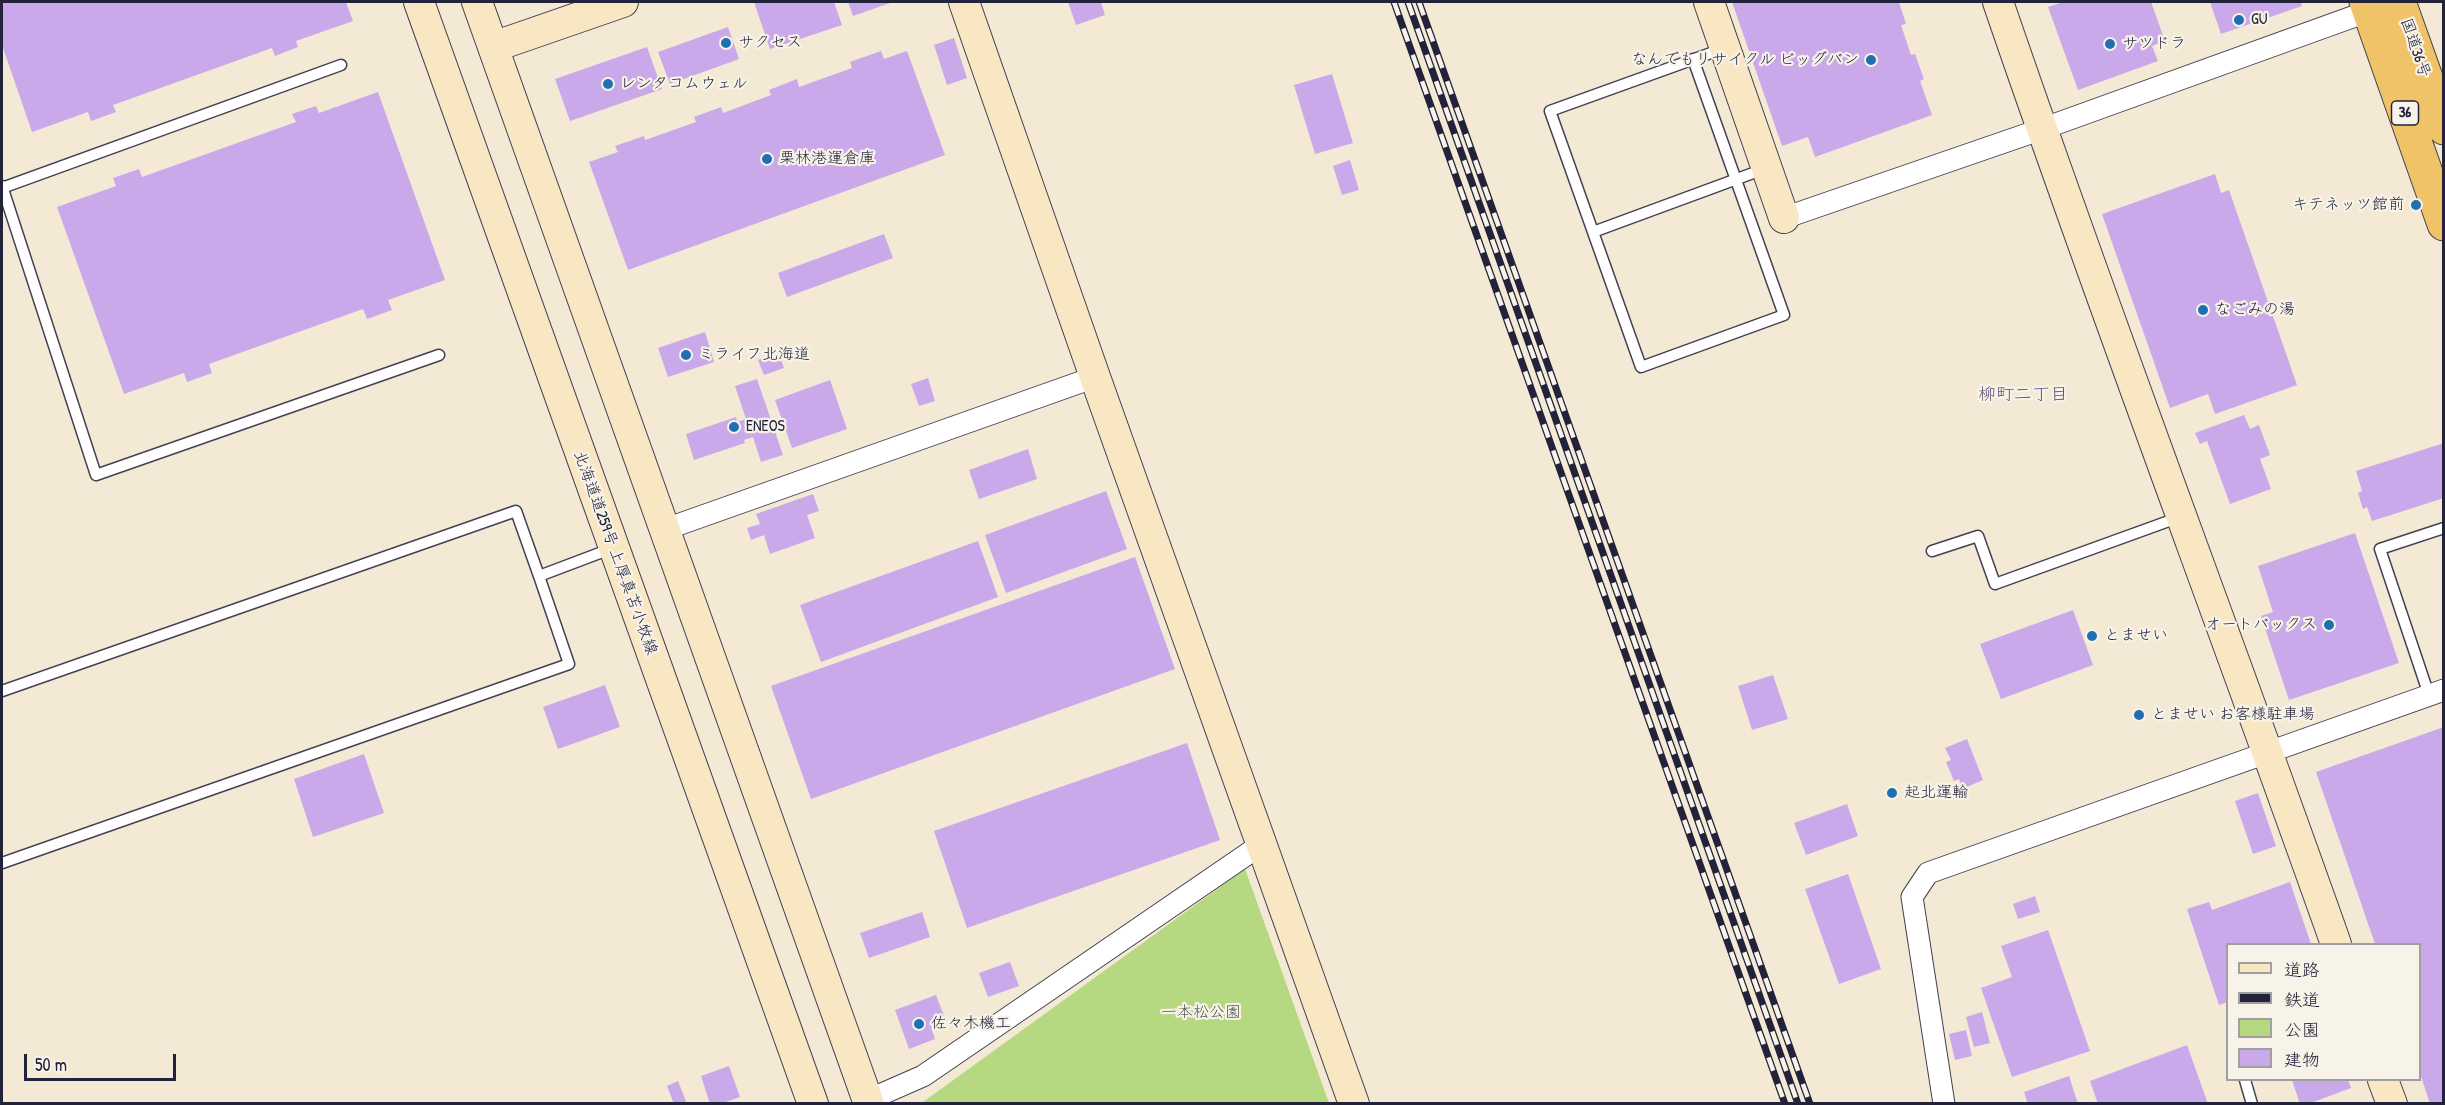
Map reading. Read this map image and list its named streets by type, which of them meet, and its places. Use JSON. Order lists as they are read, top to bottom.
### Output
{
  "streets": {
    "highway": ["国道36号", "36"],
    "street": ["北海道道259号 上厚真苫小牧線"]
  },
  "districts": ["柳町二丁目"],
  "parks": ["一本松公園"],
  "places": [
    "GU",
    "サクセス",
    "サツドラ",
    "なんでもリサイクル ビッグバン",
    "レンタコムウェル",
    "栗林港運倉庫",
    "キテネッツ館前",
    "なごみの湯",
    "ミライフ北海道",
    "ENEOS",
    "オートバックス",
    "とませい",
    "とませい お客様駐車場",
    "起北運輸",
    "佐々木機工"
  ],
  "legend": [
    "道路",
    "鉄道",
    "公園",
    "建物"
  ],
  "scale_bar": "50 m"
}
